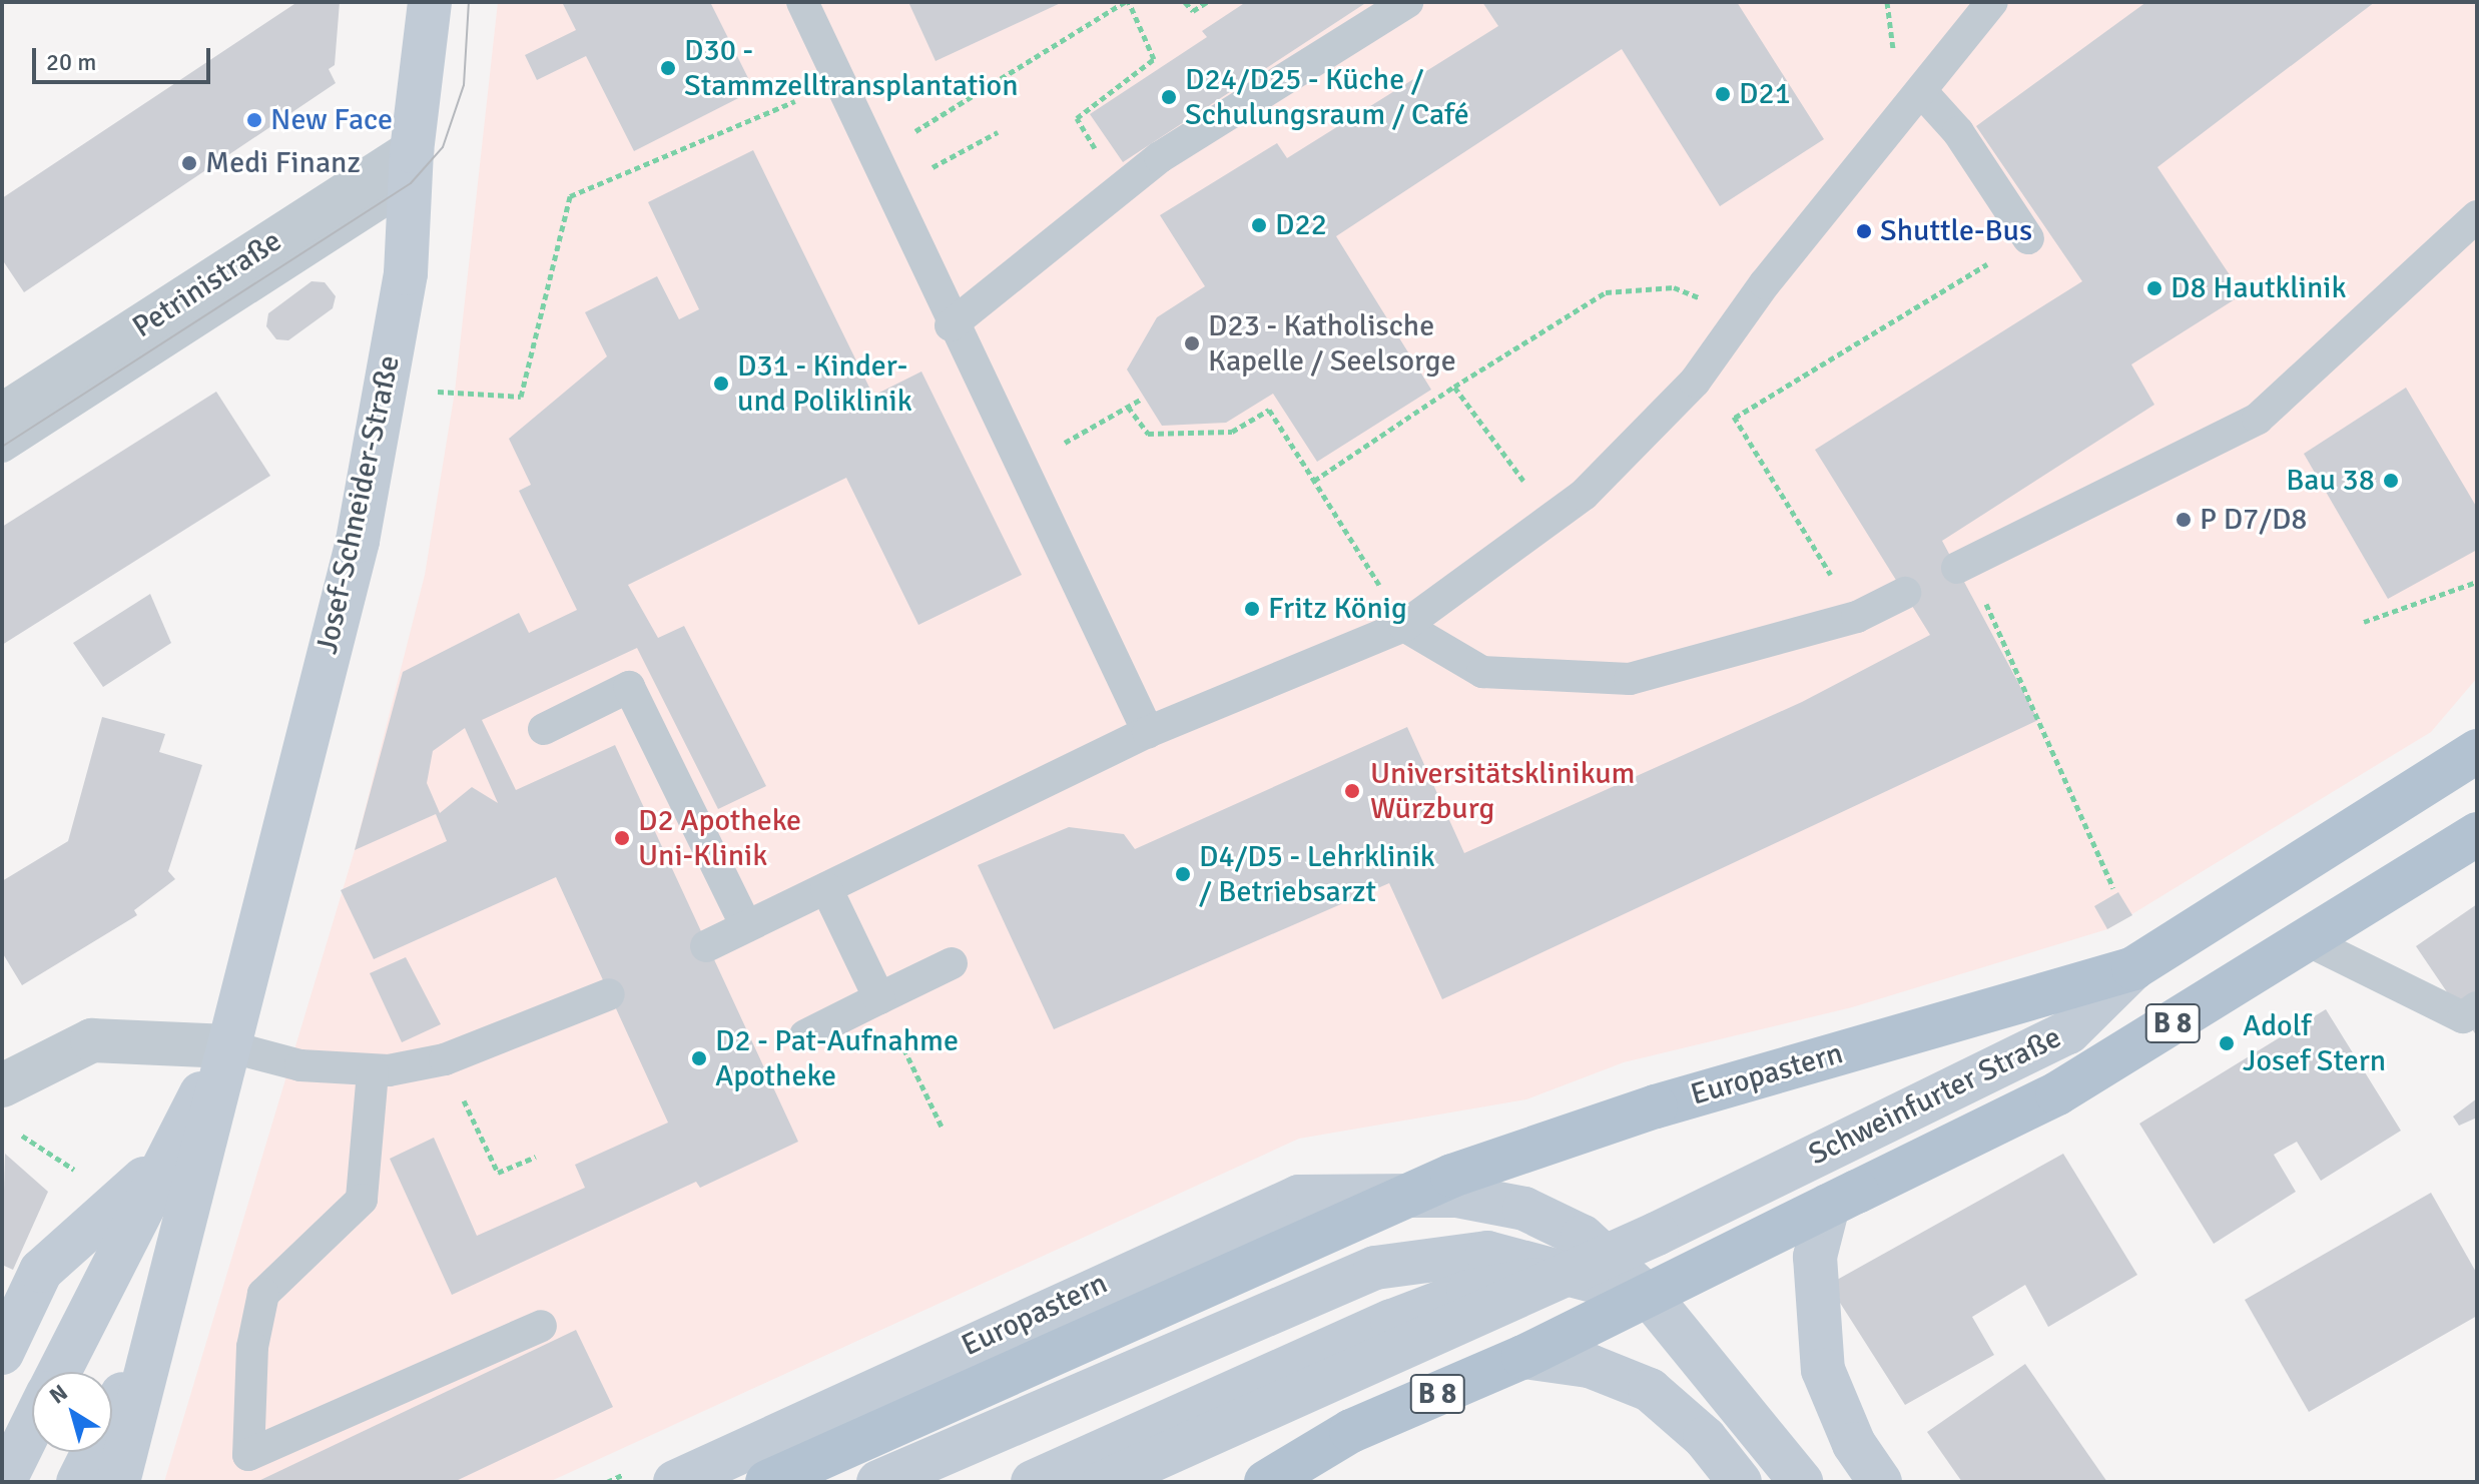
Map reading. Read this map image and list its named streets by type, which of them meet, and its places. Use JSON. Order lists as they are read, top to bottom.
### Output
{
  "streets": {
    "main road": ["B 8", "Europastern", "Schweinfurter Straße"],
    "street": ["Petrinistraße", "Josef-Schneider-Straße"]
  },
  "crossings": [
    ["Petrinistraße", "Josef-Schneider-Straße"],
    ["B 8", "Schweinfurter Straße"],
    ["Europastern", "Schweinfurter Straße"]
  ],
  "places": [
    "D30 - Stammzelltransplantation",
    "D21",
    "D24/D25 - Küche / Schulungsraum / Café",
    "New Face",
    "Medi Finanz",
    "D22",
    "Shuttle-Bus",
    "D8 Hautklinik",
    "D23 - Katholische Kapelle / Seelsorge",
    "D31 - Kinder- und Poliklinik",
    "Bau 38",
    "P D7/D8",
    "Fritz König",
    "Universitätsklinikum Würzburg",
    "D2 Apotheke Uni-Klinik",
    "D4/D5 - Lehrklinik / Betriebsarzt",
    "Adolf Josef Stern",
    "D2 - Pat-Aufnahme Apotheke"
  ],
  "scale_bar": "20 m",
  "north": "top left"
}
